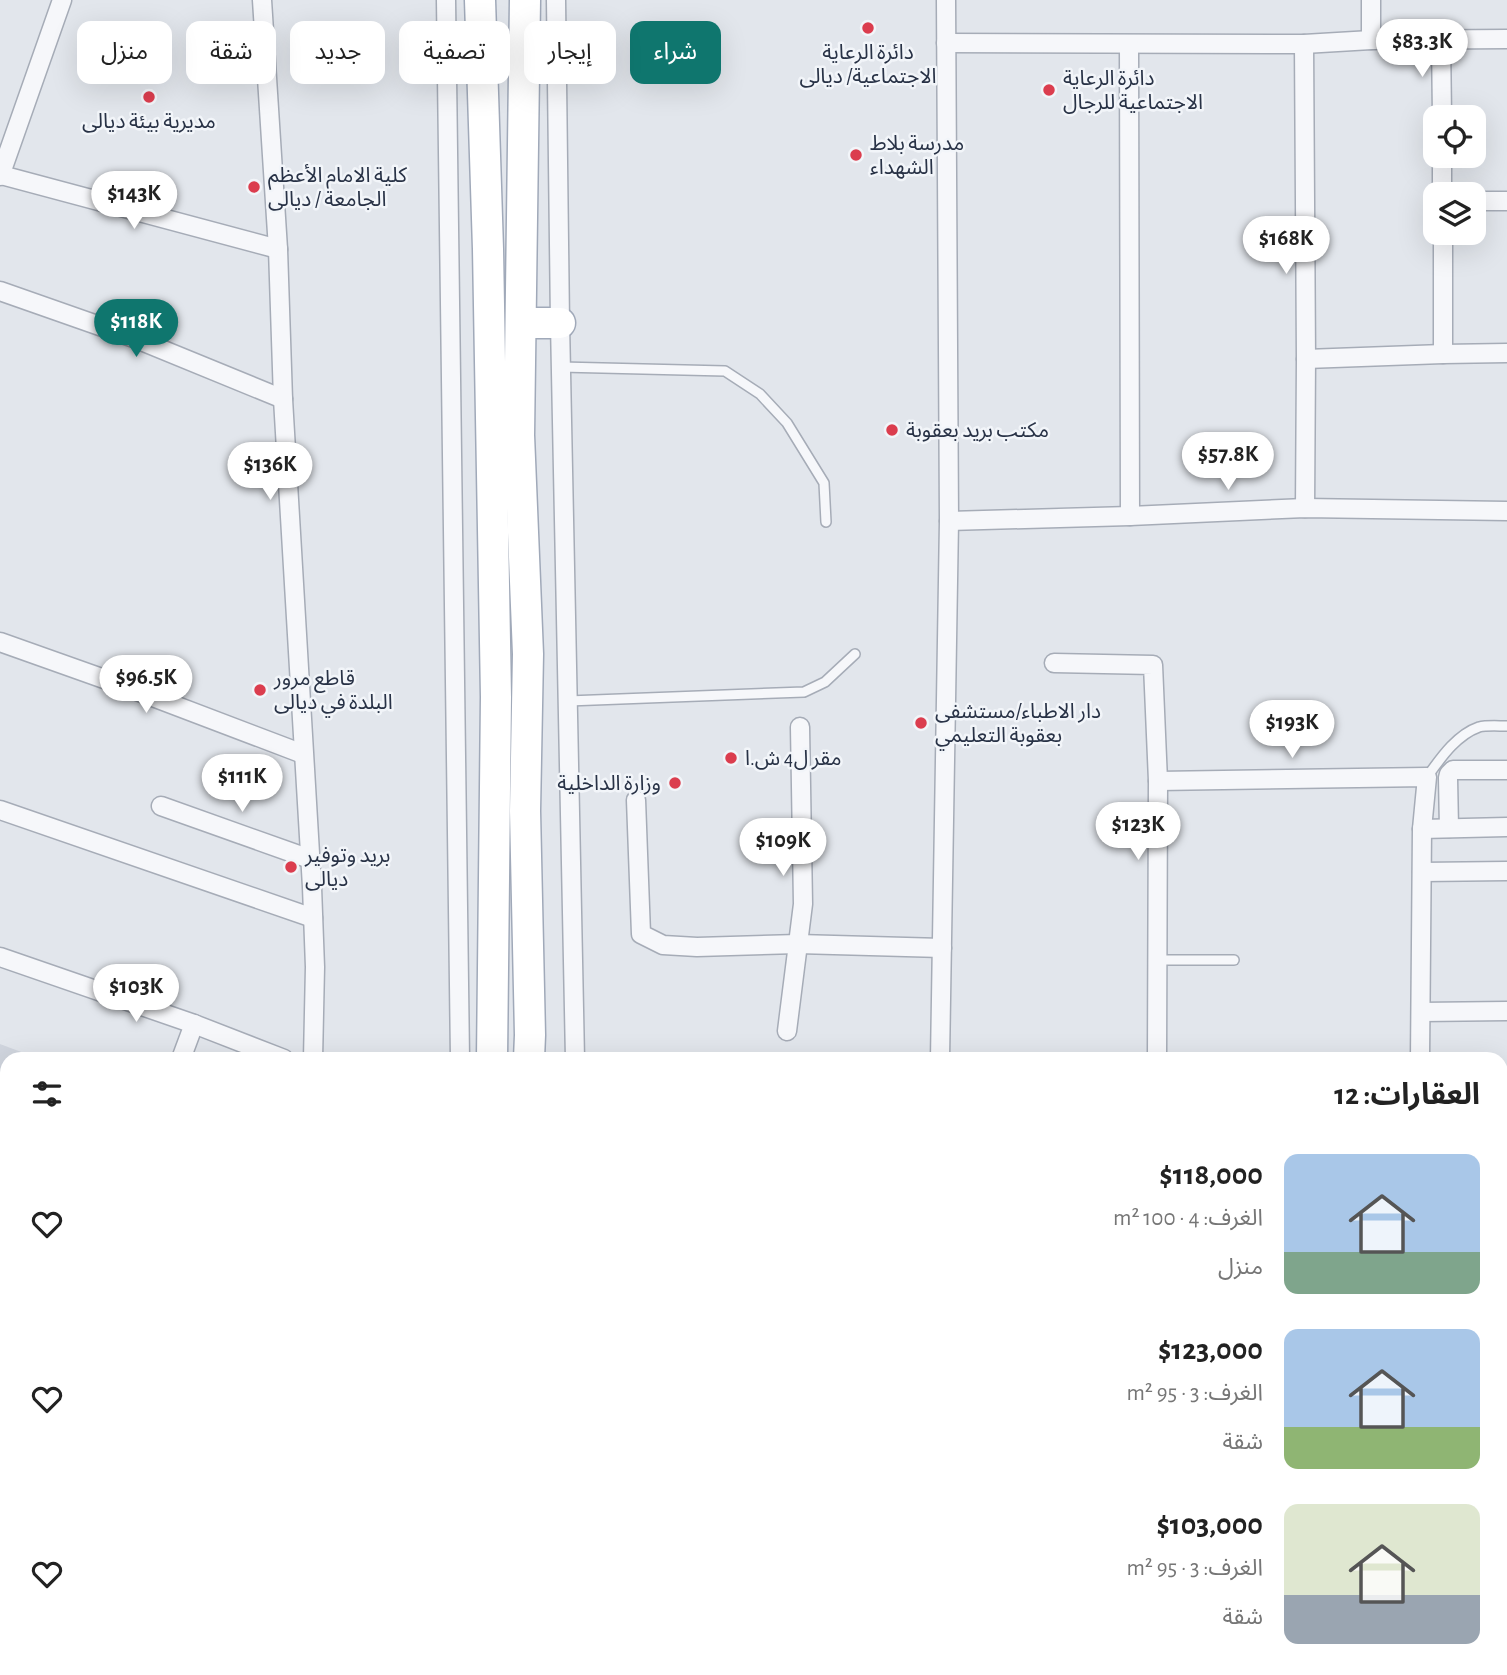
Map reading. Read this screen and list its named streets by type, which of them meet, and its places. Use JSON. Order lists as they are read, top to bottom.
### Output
{
  "places": [
    "دائرة الرعاية الاجتماعية/ ديالى",
    "دائرة الرعاية الاجتماعية للرجال",
    "مديرية بيئة ديالى",
    "مدرسة بلاط الشهداء",
    "كلية الامام الأعظم الجامعة / ديالى",
    "مكتب بريد بعقوبة",
    "قاطع مرور البلدة في ديالى",
    "دار الاطباء/مستشفى بعقوبة التعليمي",
    "مقر ل4 ش.ا",
    "وزارة الداخلية",
    "بريد وتوفير ديالى"
  ],
  "page": {
    "price": [
      "$83.3K",
      "$143K",
      "$168K",
      "$118K",
      "$57.8K",
      "$136K",
      "$96.5K",
      "$193K",
      "$111K",
      "$123K",
      "$109K",
      "$103K"
    ],
    "chip": [
      "شراء",
      "إيجار",
      "تصفية",
      "جديد",
      "شقة",
      "منزل"
    ],
    "heading": "العقارات: 12",
    "list": [
      {
        "name": "$118,000",
        "note": "الغرف: 4 · 100 m² · منزل"
      },
      {
        "name": "$123,000",
        "note": "الغرف: 3 · 95 m² · شقة"
      },
      {
        "name": "$103,000",
        "note": "الغرف: 3 · 95 m² · شقة"
      }
    ]
  }
}
